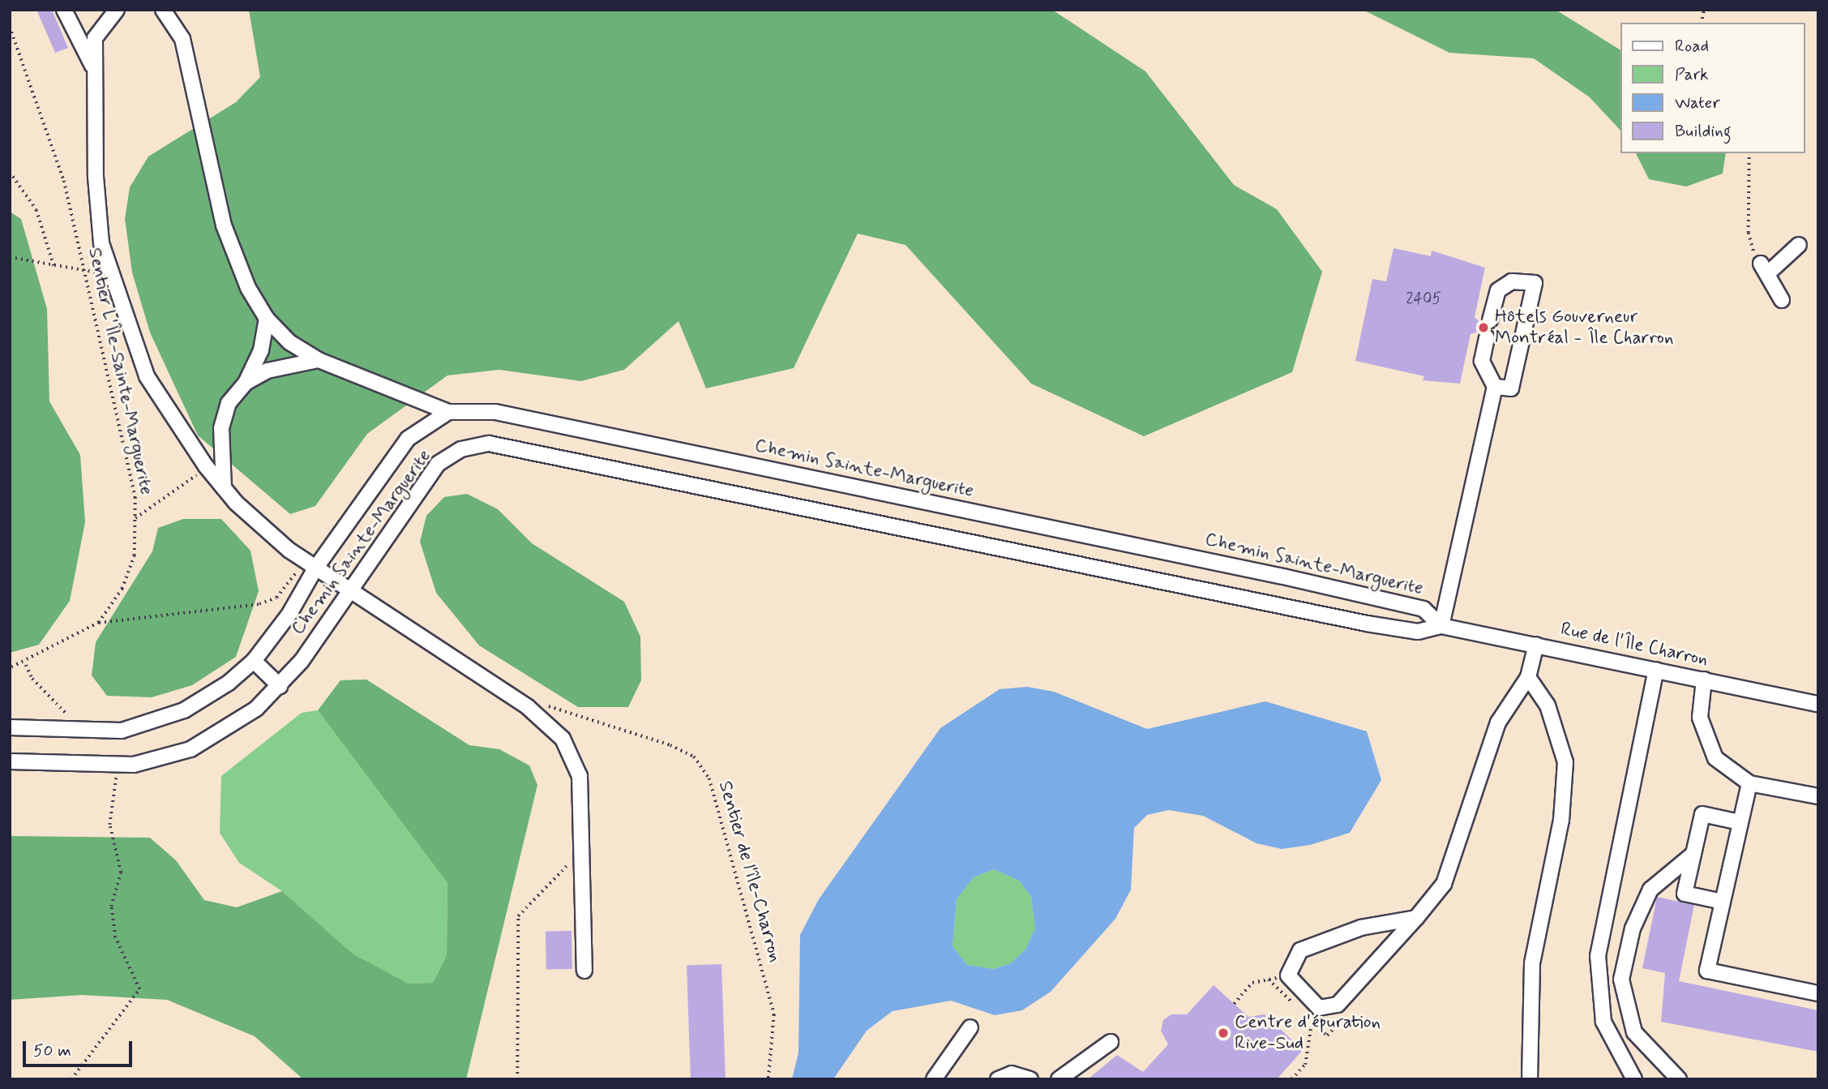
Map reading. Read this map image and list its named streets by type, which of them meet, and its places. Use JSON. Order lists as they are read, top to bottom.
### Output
{
  "streets": {
    "street": ["Chemin Sainte-Marguerite", "Rue de l'Île Charron"],
    "path": ["Sentier L'Île-Sainte-Marguerite", "Sentier de l'île-Charron"]
  },
  "crossings": [
    ["Chemin Sainte-Marguerite", "Rue de l'Île Charron"]
  ],
  "places": ["Hôtels Gouverneur Montréal - Île Charron", "Centre d'épuration Rive-Sud"],
  "house_numbers": ["2405"],
  "legend": [
    "Road",
    "Park",
    "Water",
    "Building"
  ],
  "scale_bar": "50 m"
}
